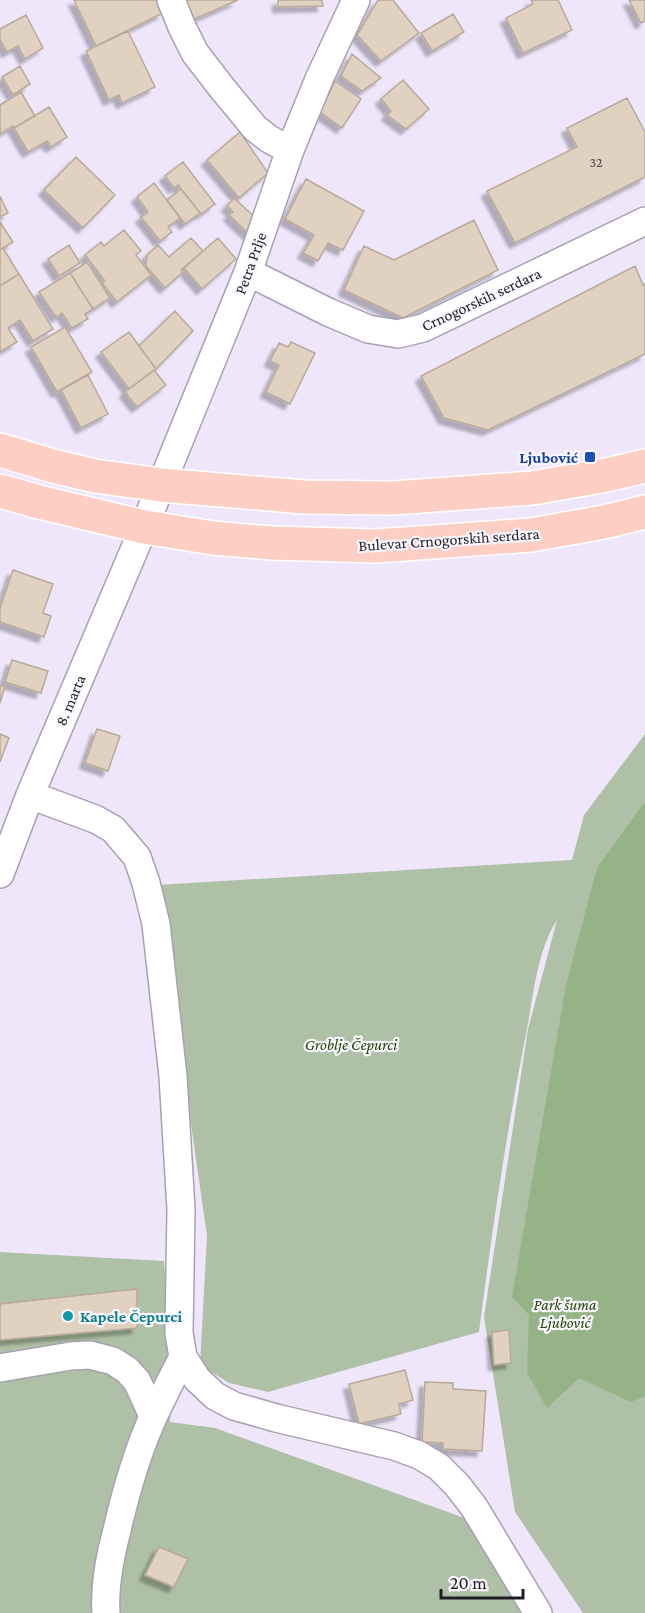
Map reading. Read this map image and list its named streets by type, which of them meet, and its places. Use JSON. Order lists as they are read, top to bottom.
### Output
{
  "streets": {
    "main road": ["Bulevar Crnogorskih serdara"],
    "street": ["Petra Prlje", "Crnogorskih serdara", "8. marta"]
  },
  "crossings": [
    ["Petra Prlje", "Crnogorskih serdara"],
    ["Petra Prlje", "Bulevar Crnogorskih serdara"],
    ["Petra Prlje", "8. marta"],
    ["Bulevar Crnogorskih serdara", "8. marta"]
  ],
  "parks": ["Groblje Čepurci", "Park šuma Ljubović"],
  "places": {
    "transit": ["Ljubović"],
    "other": ["Kapele Čepurci"]
  },
  "house_numbers": ["32"],
  "scale_bar": "20 m"
}
